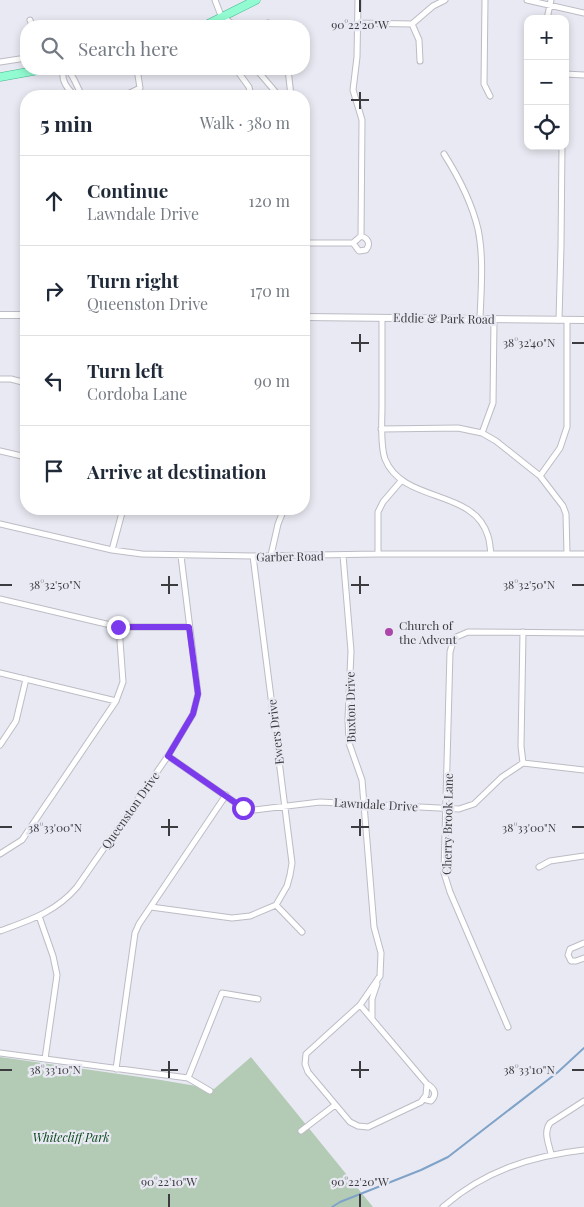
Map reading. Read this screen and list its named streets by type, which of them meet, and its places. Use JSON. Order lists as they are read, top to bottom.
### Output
{
  "streets": {
    "street": [
      "Eddie & Park Road",
      "Garber Road",
      "Buxton Drive",
      "Ewers Drive",
      "Lawndale Drive",
      "Queenston Drive",
      "Cherry Brook Lane"
    ]
  },
  "crossings": [
    ["Garber Road", "Buxton Drive"],
    ["Garber Road", "Ewers Drive"],
    ["Garber Road", "Queenston Drive"],
    ["Buxton Drive", "Lawndale Drive"],
    ["Ewers Drive", "Lawndale Drive"],
    ["Lawndale Drive", "Queenston Drive"],
    ["Lawndale Drive", "Cherry Brook Lane"]
  ],
  "parks": ["Whitecliff Park"],
  "places": ["Church of the Advent"],
  "page": {
    "map_buttons": ["+", "−"],
    "search": "Search here",
    "heading": ["5 min", "Walk · 380 m"],
    "list": [
      ["Continue", "Lawndale Drive", "120 m"],
      ["Turn right", "Queenston Drive", "170 m"],
      ["Turn left", "Cordoba Lane", "90 m"],
      "Arrive at destination"
    ]
  },
  "coordinates": [
    "90°22'20\"W",
    "38°32'40\"N",
    "38°32'50\"N",
    "38°33'00\"N",
    "38°33'10\"N",
    "90°22'10\"W"
  ]
}
